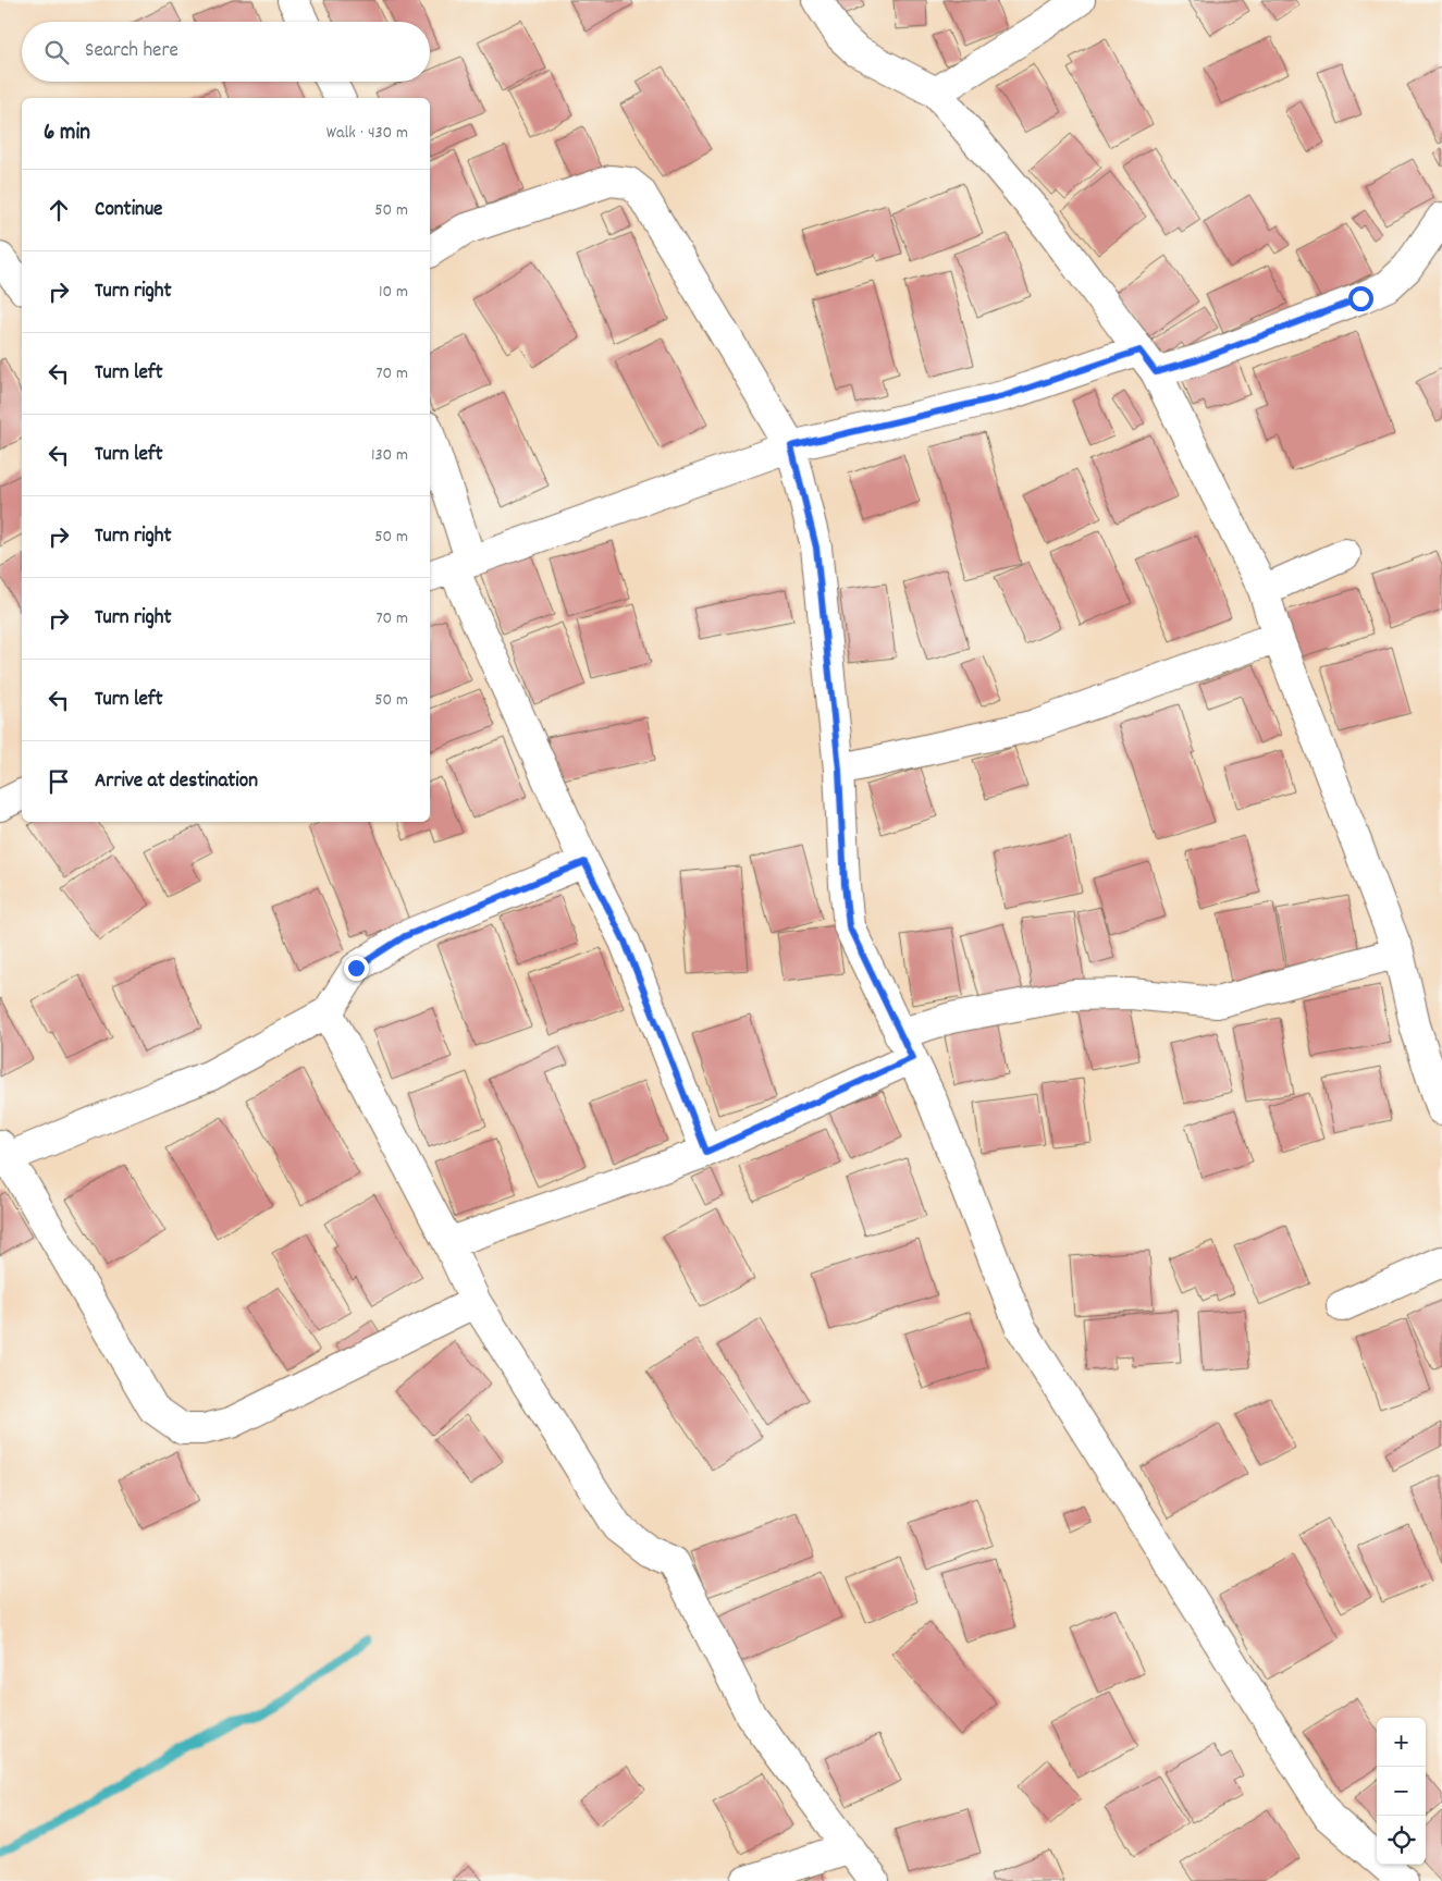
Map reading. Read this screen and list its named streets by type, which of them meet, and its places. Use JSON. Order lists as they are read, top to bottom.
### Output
{
  "page": {
    "search": "Search here",
    "heading": ["6 min", "Walk · 430 m"],
    "list": [
      ["Continue", "50 m"],
      ["Turn right", "10 m"],
      ["Turn left", "70 m"],
      ["Turn left", "130 m"],
      ["Turn right", "50 m"],
      ["Turn right", "70 m"],
      ["Turn left", "50 m"],
      "Arrive at destination"
    ],
    "map_buttons": ["+", "−"]
  }
}
